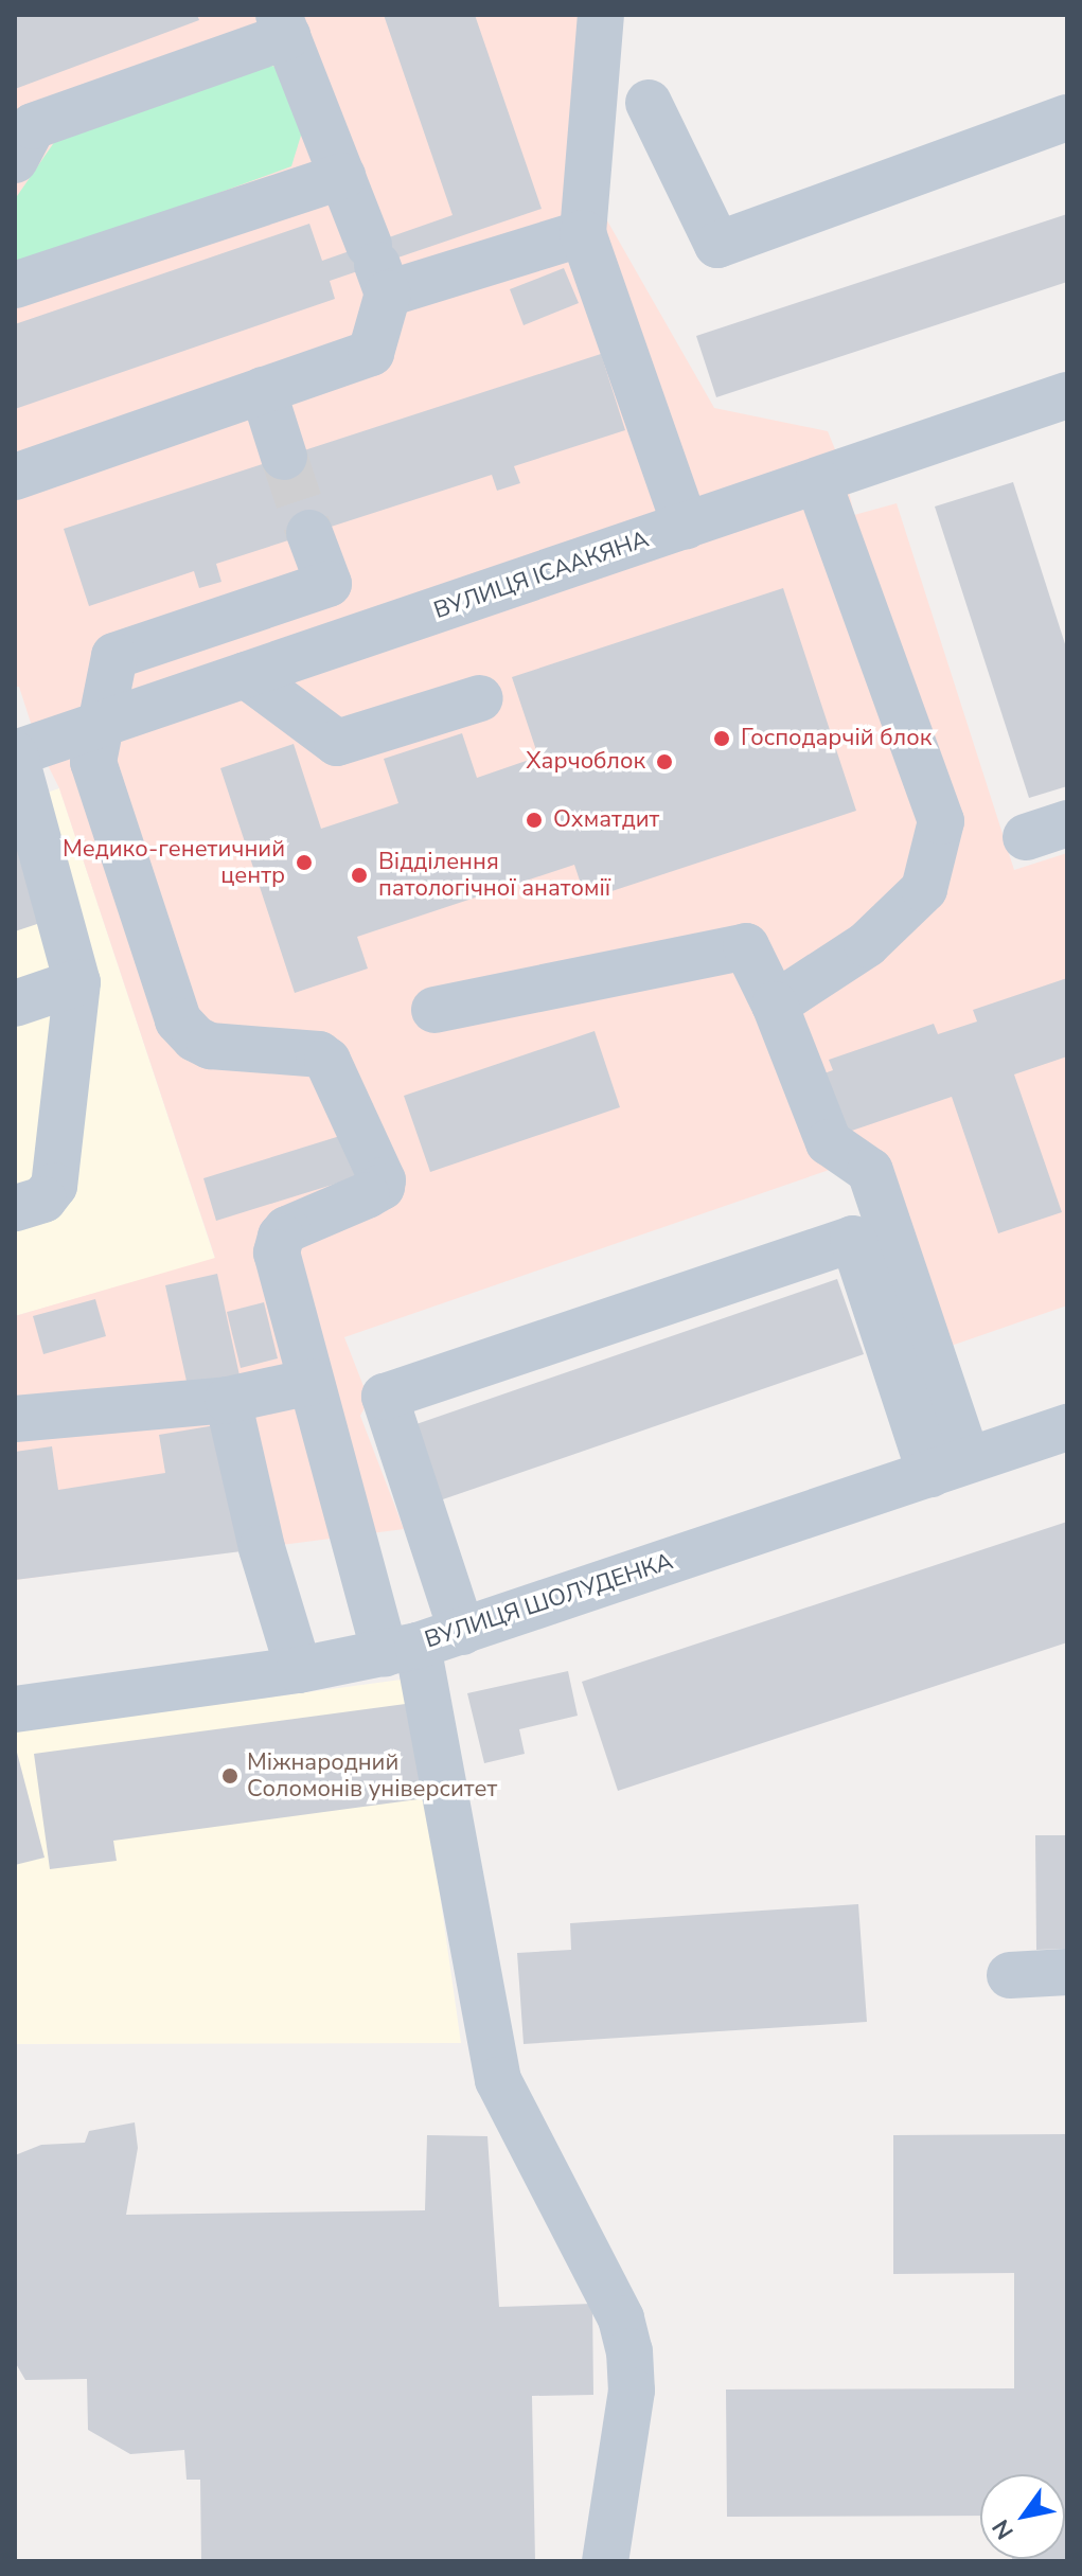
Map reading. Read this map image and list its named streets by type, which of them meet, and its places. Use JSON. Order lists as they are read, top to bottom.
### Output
{
  "streets": {
    "street": ["ВУЛИЦЯ ІСААКЯНА", "ВУЛИЦЯ ШОЛУДЕНКА"]
  },
  "places": [
    "Господарчій блок",
    "Харчоблок",
    "Охматдит",
    "Медико-генетичний центр",
    "Відділення патологічної анатомії",
    "Міжнародний Соломонів університет"
  ],
  "north": "bottom left"
}
